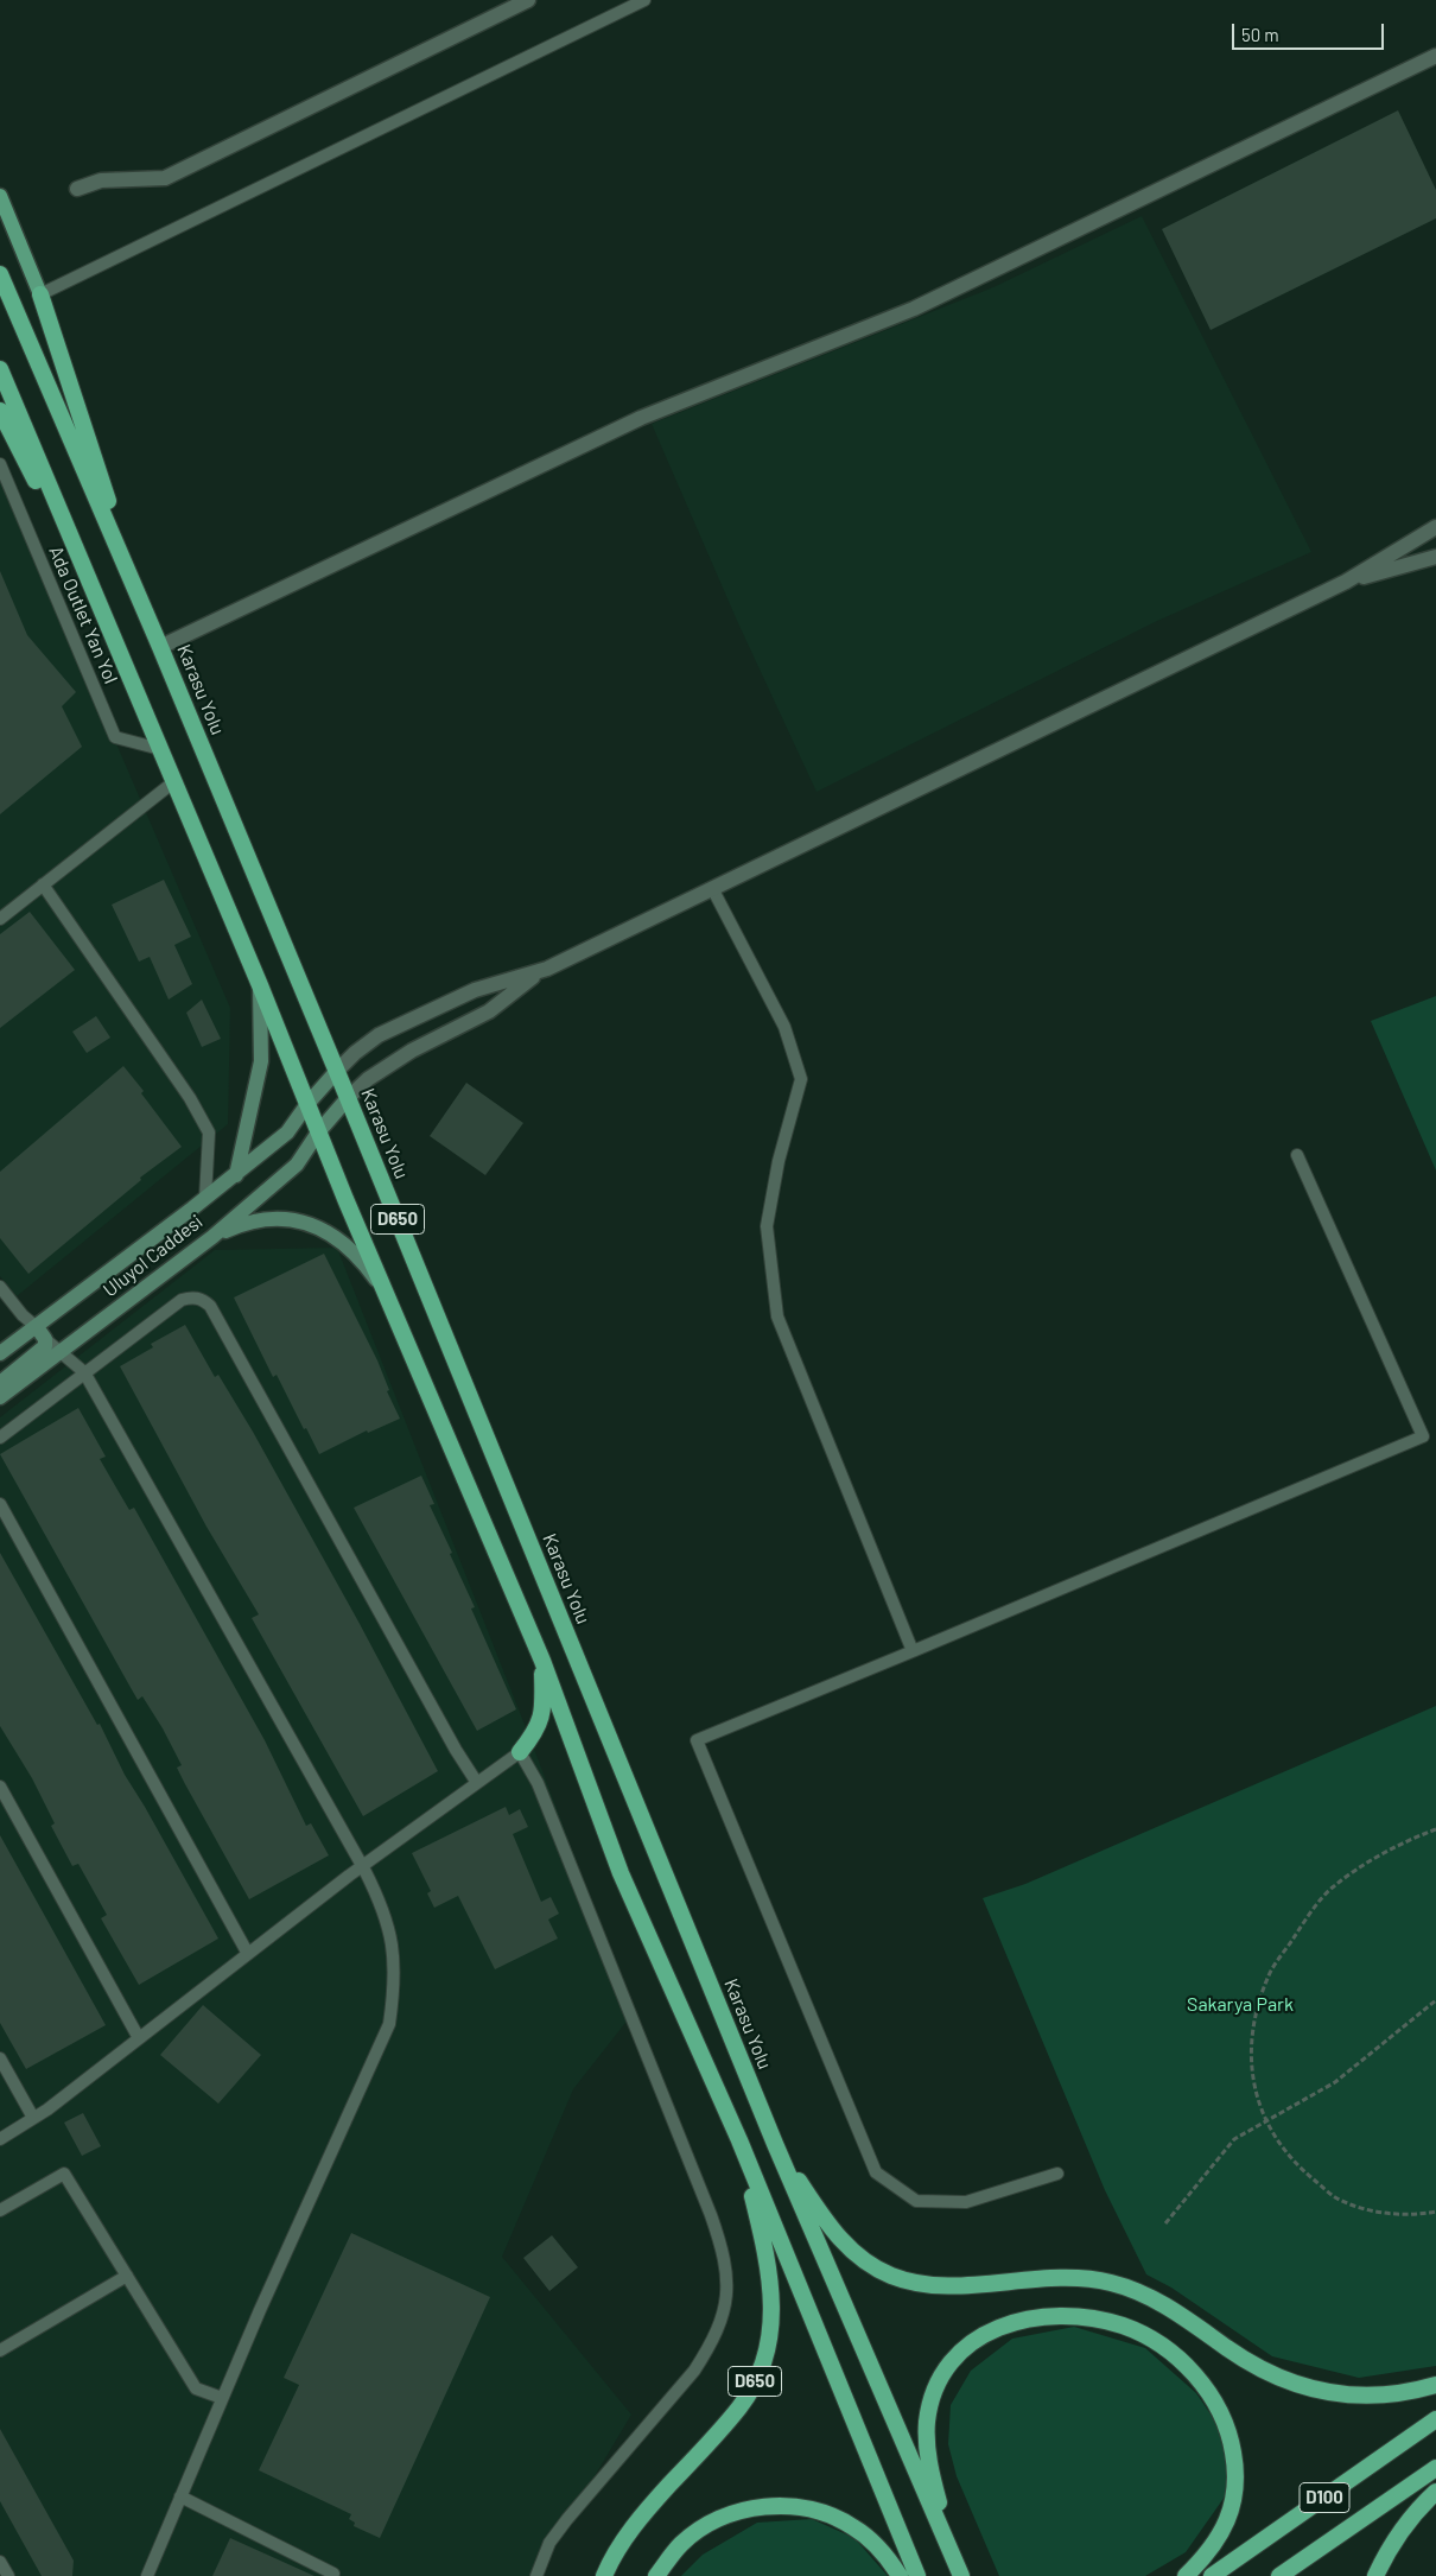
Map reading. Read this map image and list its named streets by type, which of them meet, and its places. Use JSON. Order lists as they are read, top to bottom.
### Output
{
  "streets": {
    "highway": ["Karasu Yolu", "D650", "D100"],
    "main road": ["Uluyol Caddesi"],
    "lane": ["Ada Outlet Yan Yol"]
  },
  "crossings": [
    ["Ada Outlet Yan Yol", "D650"],
    ["Karasu Yolu", "D650"],
    ["Karasu Yolu", "Uluyol Caddesi"],
    ["D650", "Uluyol Caddesi"]
  ],
  "parks": ["Sakarya Park"],
  "scale_bar": "50 m"
}
